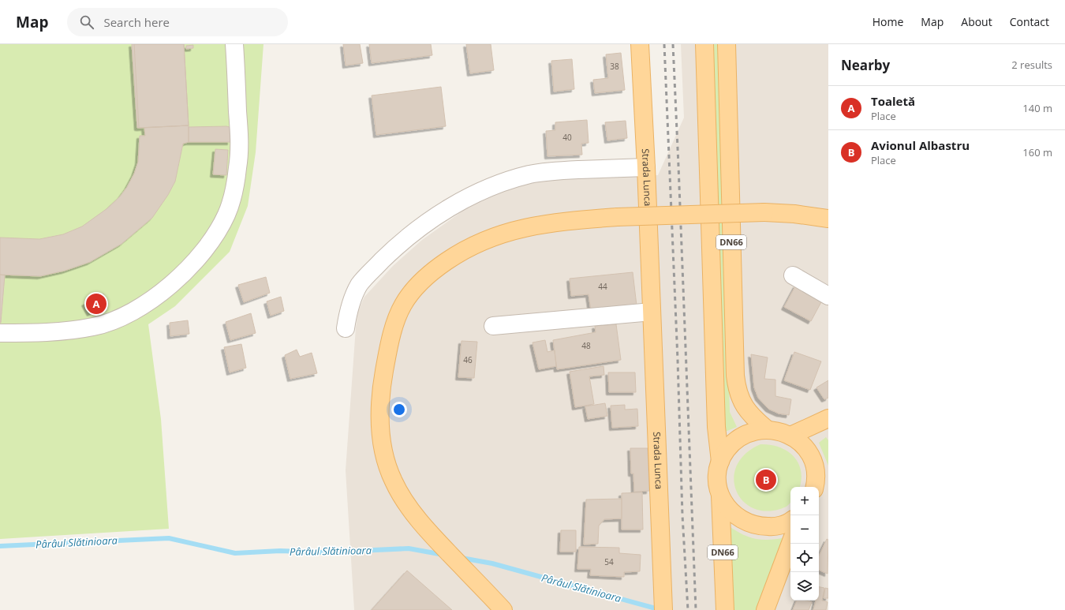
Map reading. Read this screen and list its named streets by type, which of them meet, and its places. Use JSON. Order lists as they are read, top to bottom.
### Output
{
  "streets": {
    "main road": ["Strada Lunca", "DN66"]
  },
  "water": ["Pârâul Slătinioara"],
  "house_numbers": [
    "38",
    "40",
    "44",
    "48",
    "46",
    "54"
  ],
  "page": {
    "header": "Map",
    "search": "Search here",
    "nav": [
      "Home",
      "Map",
      "About",
      "Contact"
    ],
    "heading": ["Nearby", "2 results"],
    "list": [
      {
        "mark": "A",
        "name": "Toaletă",
        "note": "Place",
        "value": "140 m"
      },
      {
        "mark": "B",
        "name": "Avionul Albastru",
        "note": "Place",
        "value": "160 m"
      }
    ],
    "pins": ["A", "B"],
    "map_buttons": ["+", "−"]
  }
}
